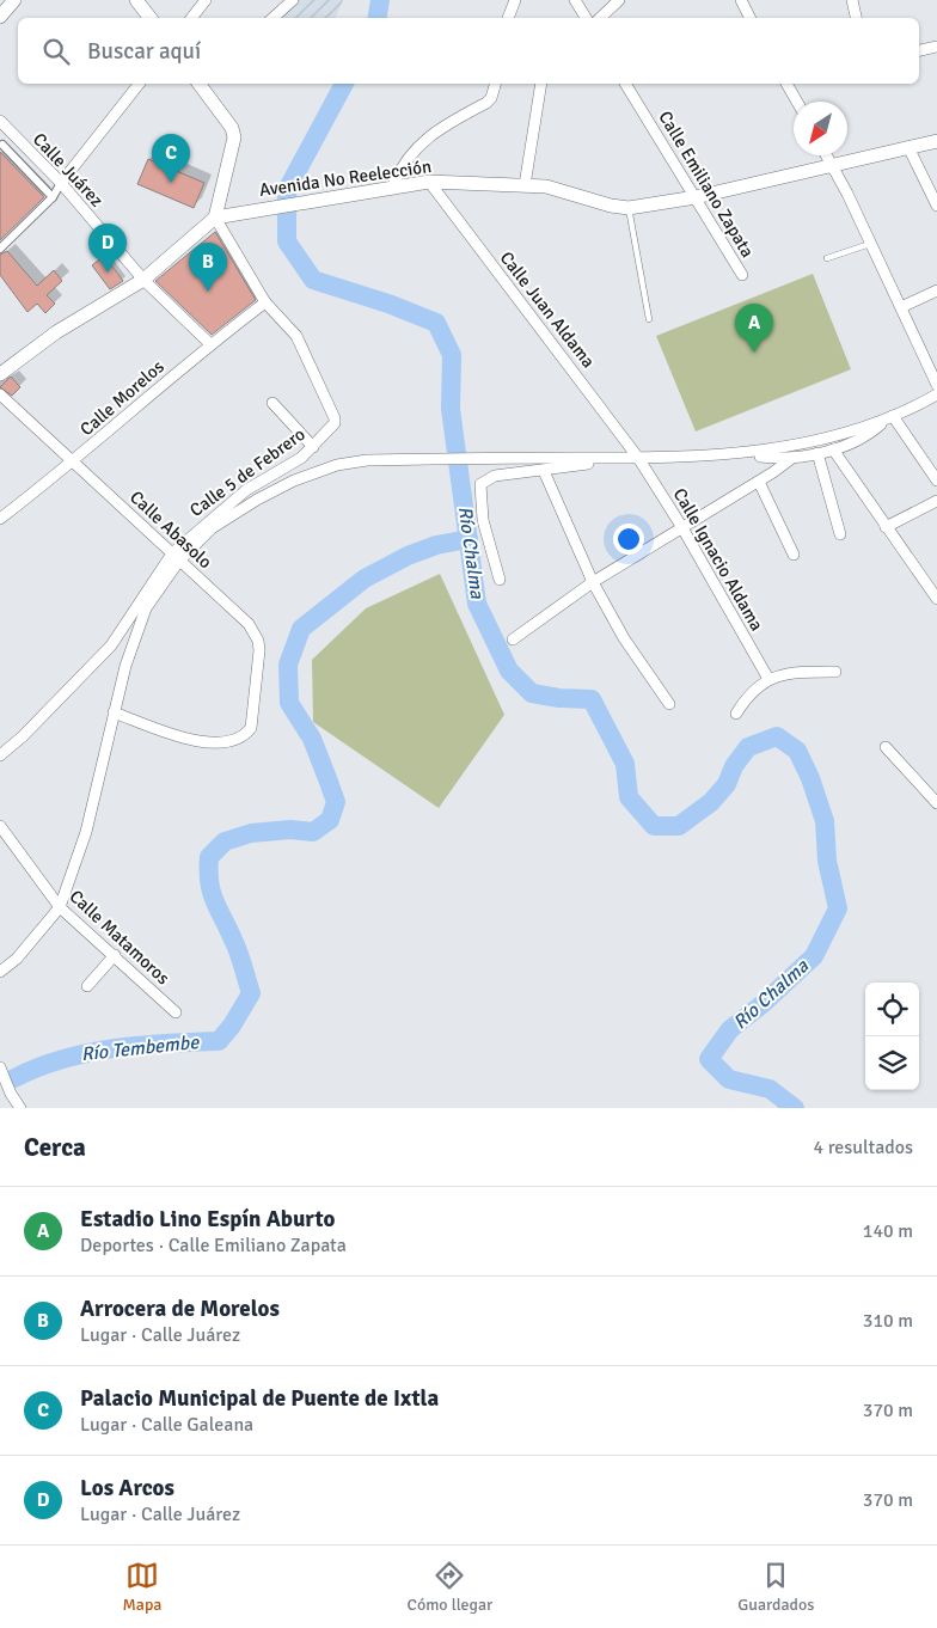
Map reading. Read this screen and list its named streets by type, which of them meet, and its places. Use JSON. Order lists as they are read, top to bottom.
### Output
{
  "streets": {
    "street": [
      "Calle Juárez",
      "Avenida No Reelección",
      "Calle Emiliano Zapata",
      "Calle Juan Aldama",
      "Calle Morelos",
      "Calle 5 de Febrero",
      "Calle Abasolo",
      "Calle Ignacio Aldama",
      "Calle Matamoros"
    ]
  },
  "crossings": [
    ["Calle Juárez", "Calle Morelos"],
    ["Avenida No Reelección", "Calle Emiliano Zapata"],
    ["Avenida No Reelección", "Calle Juan Aldama"],
    ["Avenida No Reelección", "Calle 5 de Febrero"],
    ["Calle Juan Aldama", "Calle Ignacio Aldama"],
    ["Calle Morelos", "Calle 5 de Febrero"],
    ["Calle Morelos", "Calle Abasolo"],
    ["Calle 5 de Febrero", "Calle Abasolo"]
  ],
  "water": ["Río Chalma", "Río Tembembe"],
  "north": "bottom left",
  "page": {
    "search": "Buscar aquí",
    "pins": [
      "C",
      "D",
      "B",
      "A"
    ],
    "heading": ["Cerca", "4 resultados"],
    "list": [
      {
        "mark": "A",
        "name": "Estadio Lino Espín Aburto",
        "note": "Deportes · Calle Emiliano Zapata",
        "value": "140 m"
      },
      {
        "mark": "B",
        "name": "Arrocera de Morelos",
        "note": "Lugar · Calle Juárez",
        "value": "310 m"
      },
      {
        "mark": "C",
        "name": "Palacio Municipal de Puente de Ixtla",
        "note": "Lugar · Calle Galeana",
        "value": "370 m"
      },
      {
        "mark": "D",
        "name": "Los Arcos",
        "note": "Lugar · Calle Juárez",
        "value": "370 m"
      }
    ],
    "nav": ["Mapa", "Cómo llegar", "Guardados"]
  }
}
